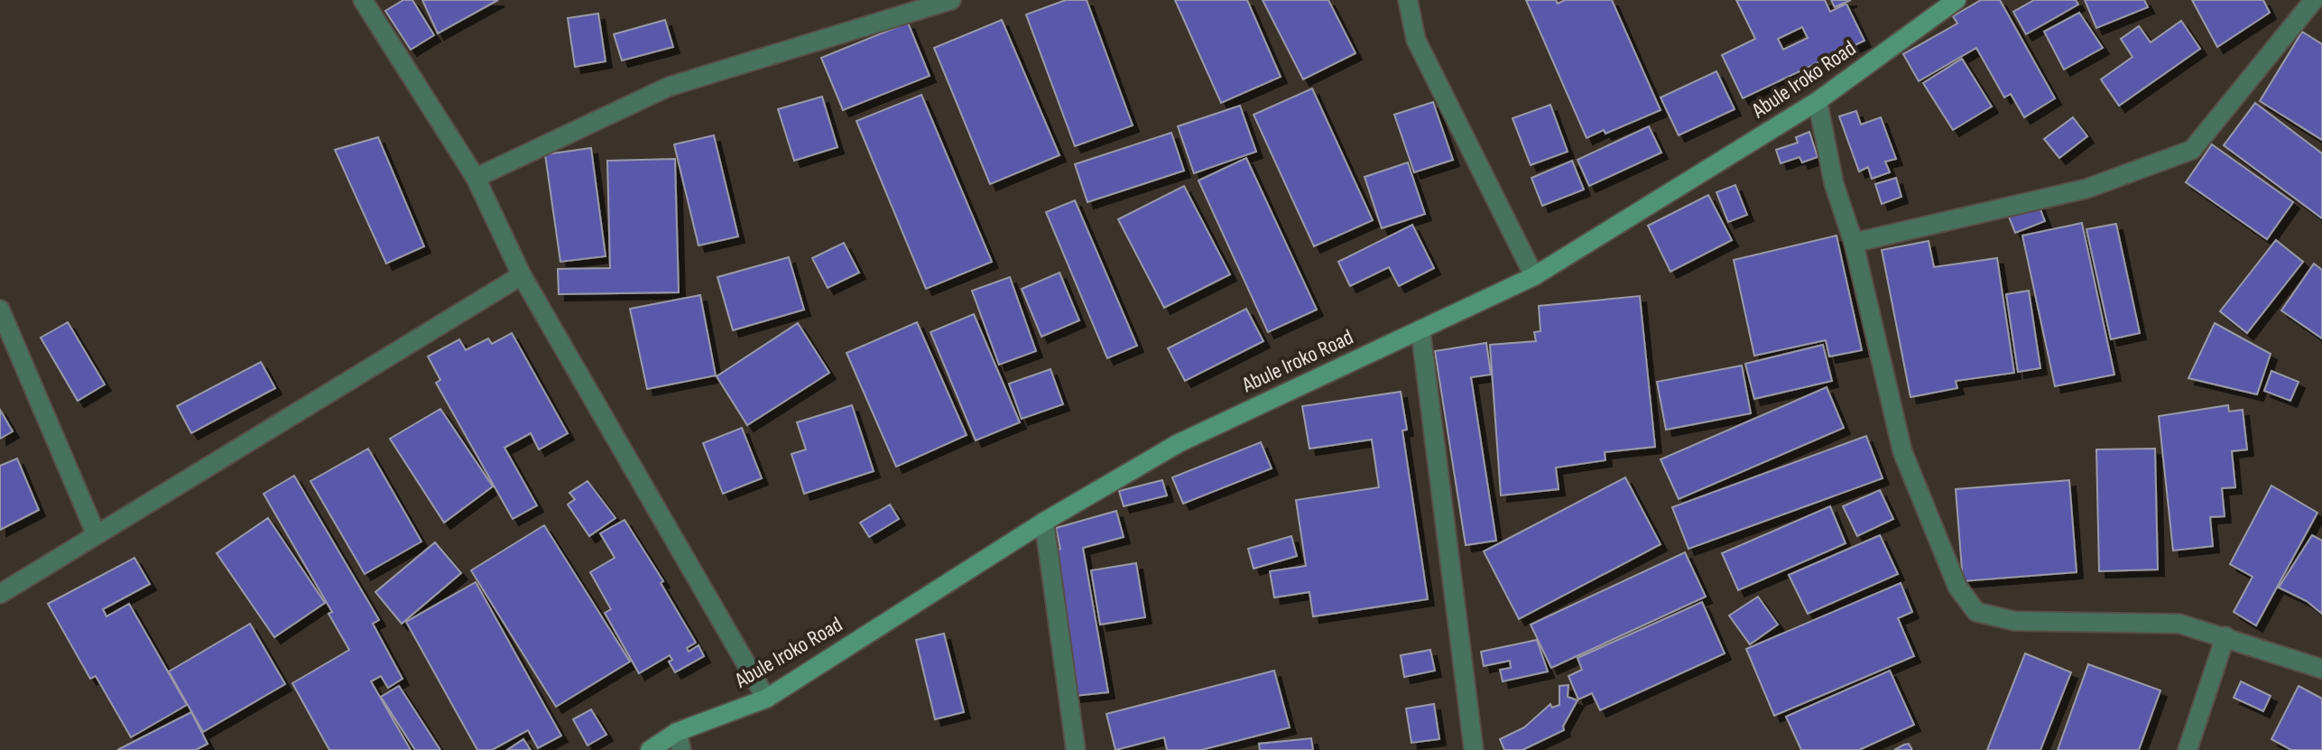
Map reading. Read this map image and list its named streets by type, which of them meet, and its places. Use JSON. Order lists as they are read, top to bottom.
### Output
{
  "streets": {
    "street": ["Abule Iroko Road"]
  }
}
